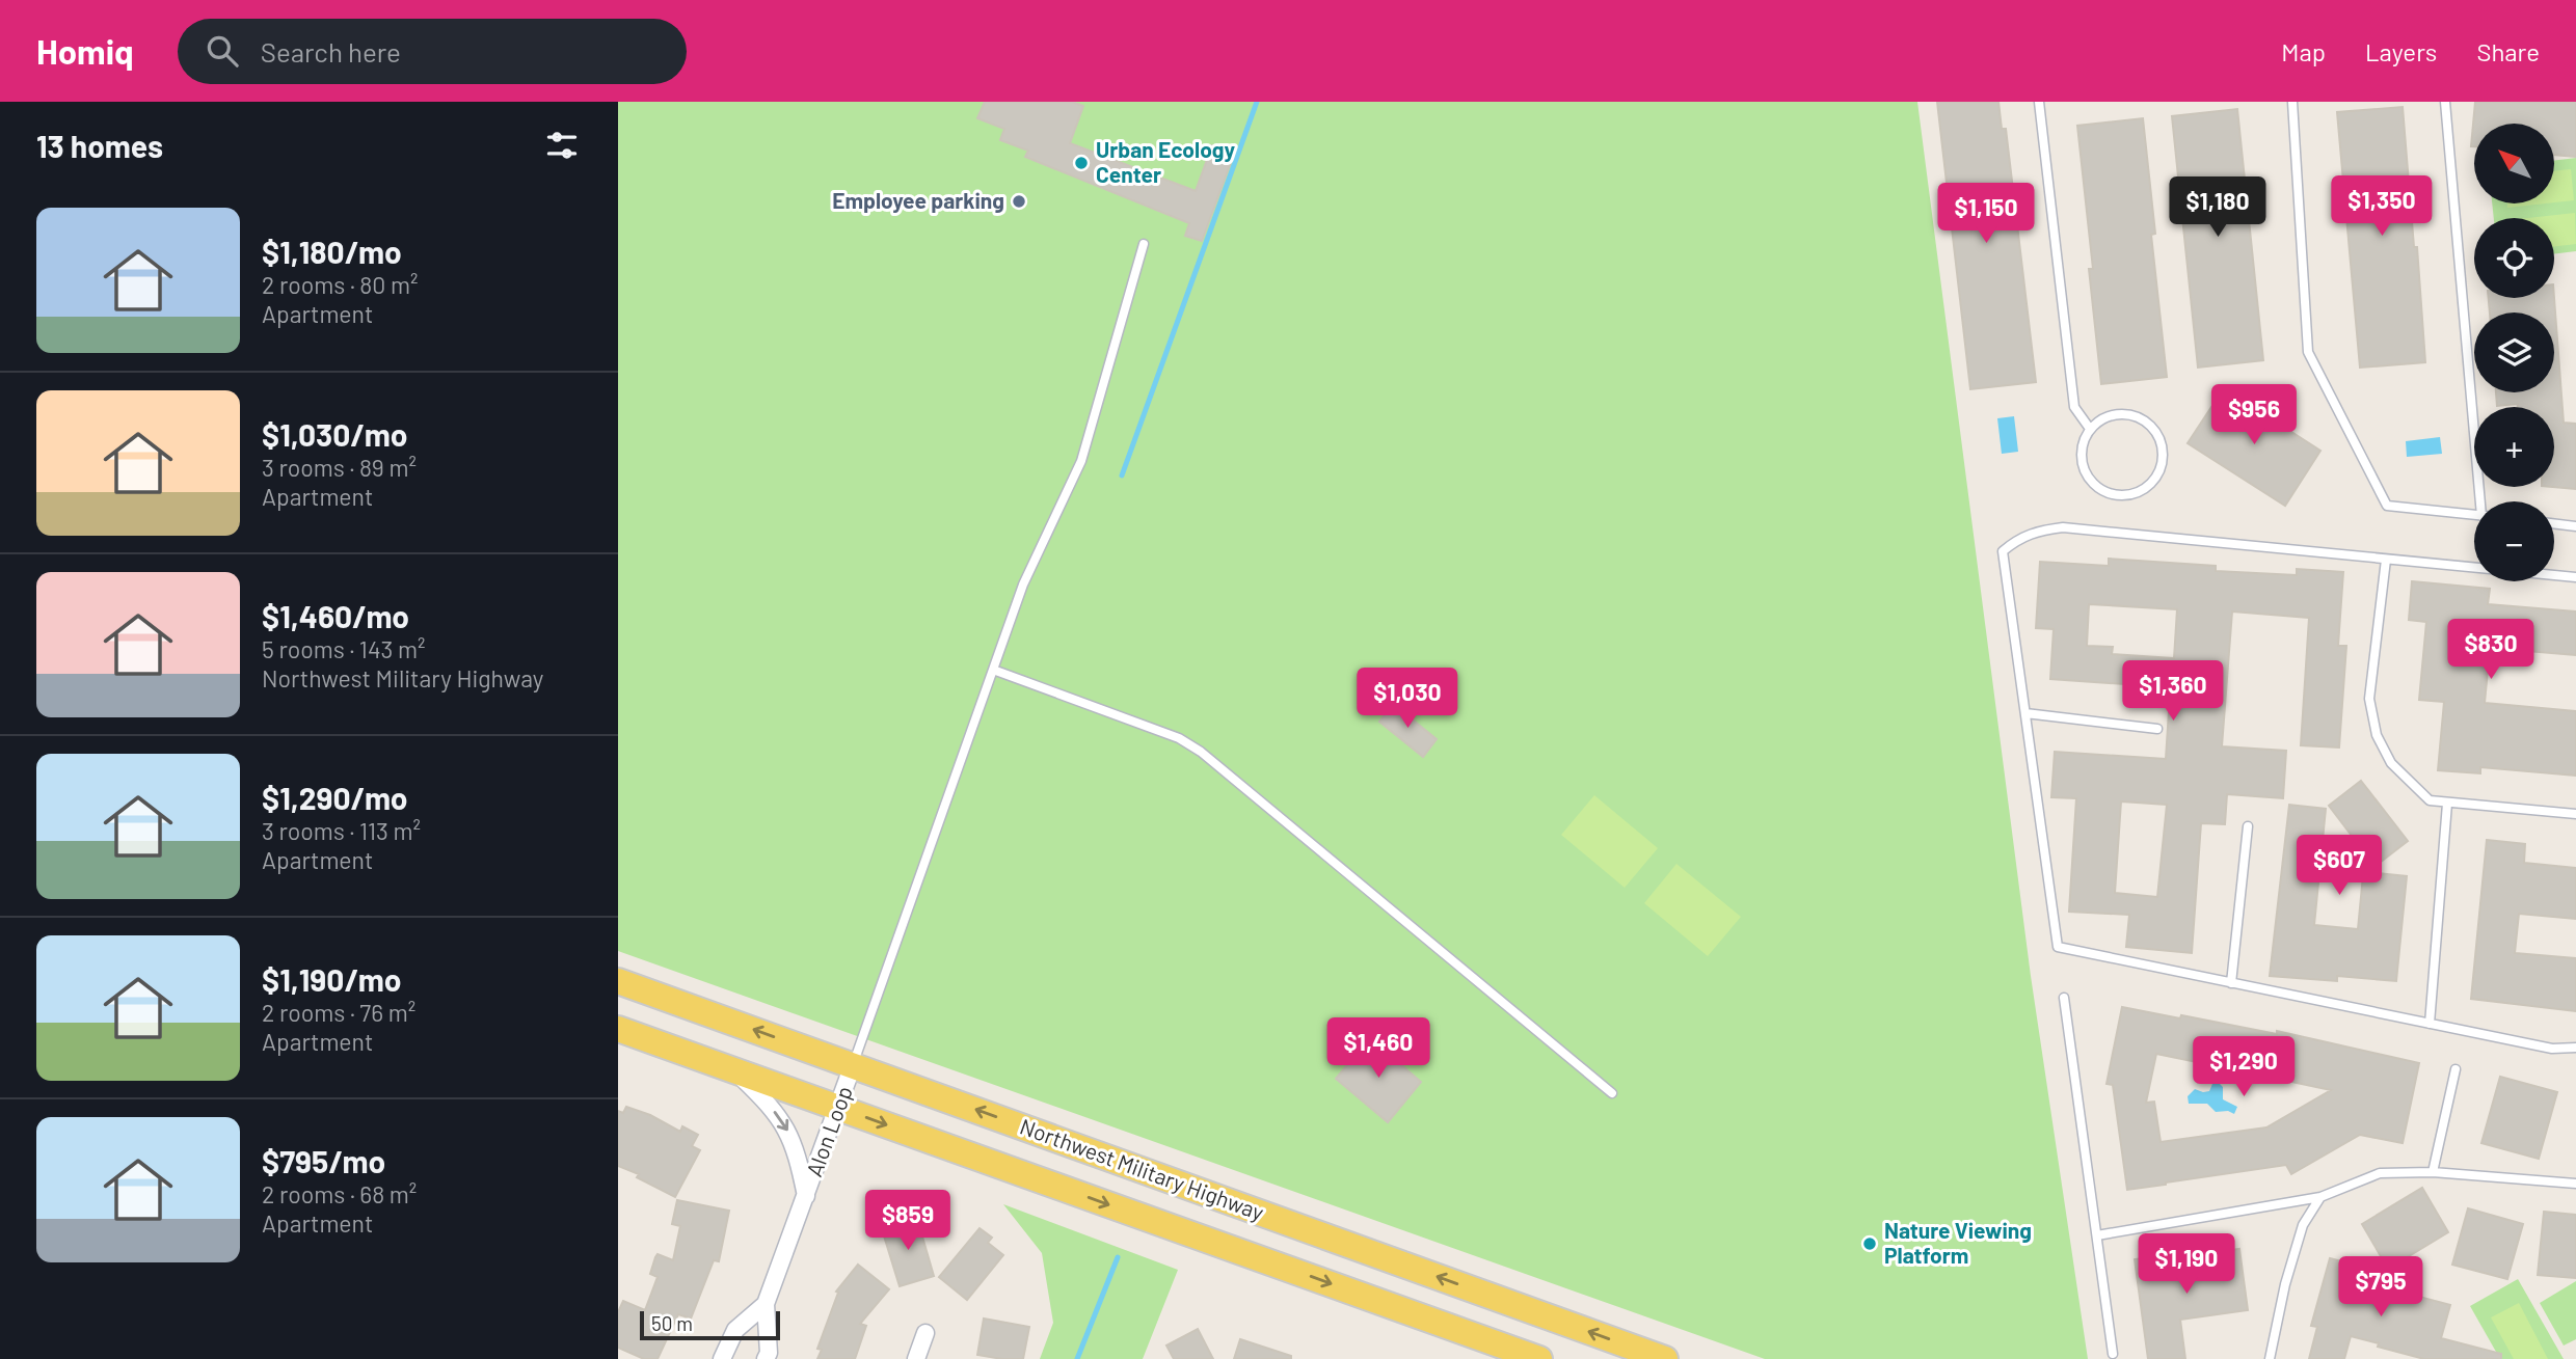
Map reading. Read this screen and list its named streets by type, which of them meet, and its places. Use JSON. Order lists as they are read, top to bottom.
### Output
{
  "streets": {
    "main road": ["Northwest Military Highway"],
    "street": ["Alon Loop"]
  },
  "crossings": [
    ["Alon Loop", "Northwest Military Highway"]
  ],
  "places": ["Urban Ecology Center", "Employee parking", "Nature Viewing Platform"],
  "scale_bar": "50 m",
  "north": "top left",
  "page": {
    "header": "Homiq",
    "search": "Search here",
    "nav": ["Map", "Layers", "Share"],
    "heading": "13 homes",
    "map_buttons": ["+", "−"],
    "price": [
      "$1,350",
      "$1,180",
      "$1,150",
      "$956",
      "$830",
      "$1,360",
      "$1,030",
      "$607",
      "$1,460",
      "$1,290",
      "$859",
      "$1,190",
      "$795"
    ],
    "list": [
      {
        "name": "$1,180/mo",
        "note": "2 rooms · 80 m² · Apartment"
      },
      {
        "name": "$1,030/mo",
        "note": "3 rooms · 89 m² · Apartment"
      },
      {
        "name": "$1,460/mo",
        "note": "5 rooms · 143 m² · Northwest Military Highway"
      },
      {
        "name": "$1,290/mo",
        "note": "3 rooms · 113 m² · Apartment"
      },
      {
        "name": "$1,190/mo",
        "note": "2 rooms · 76 m² · Apartment"
      },
      {
        "name": "$795/mo",
        "note": "2 rooms · 68 m² · Apartment"
      }
    ],
    "scale": "50 m"
  }
}
